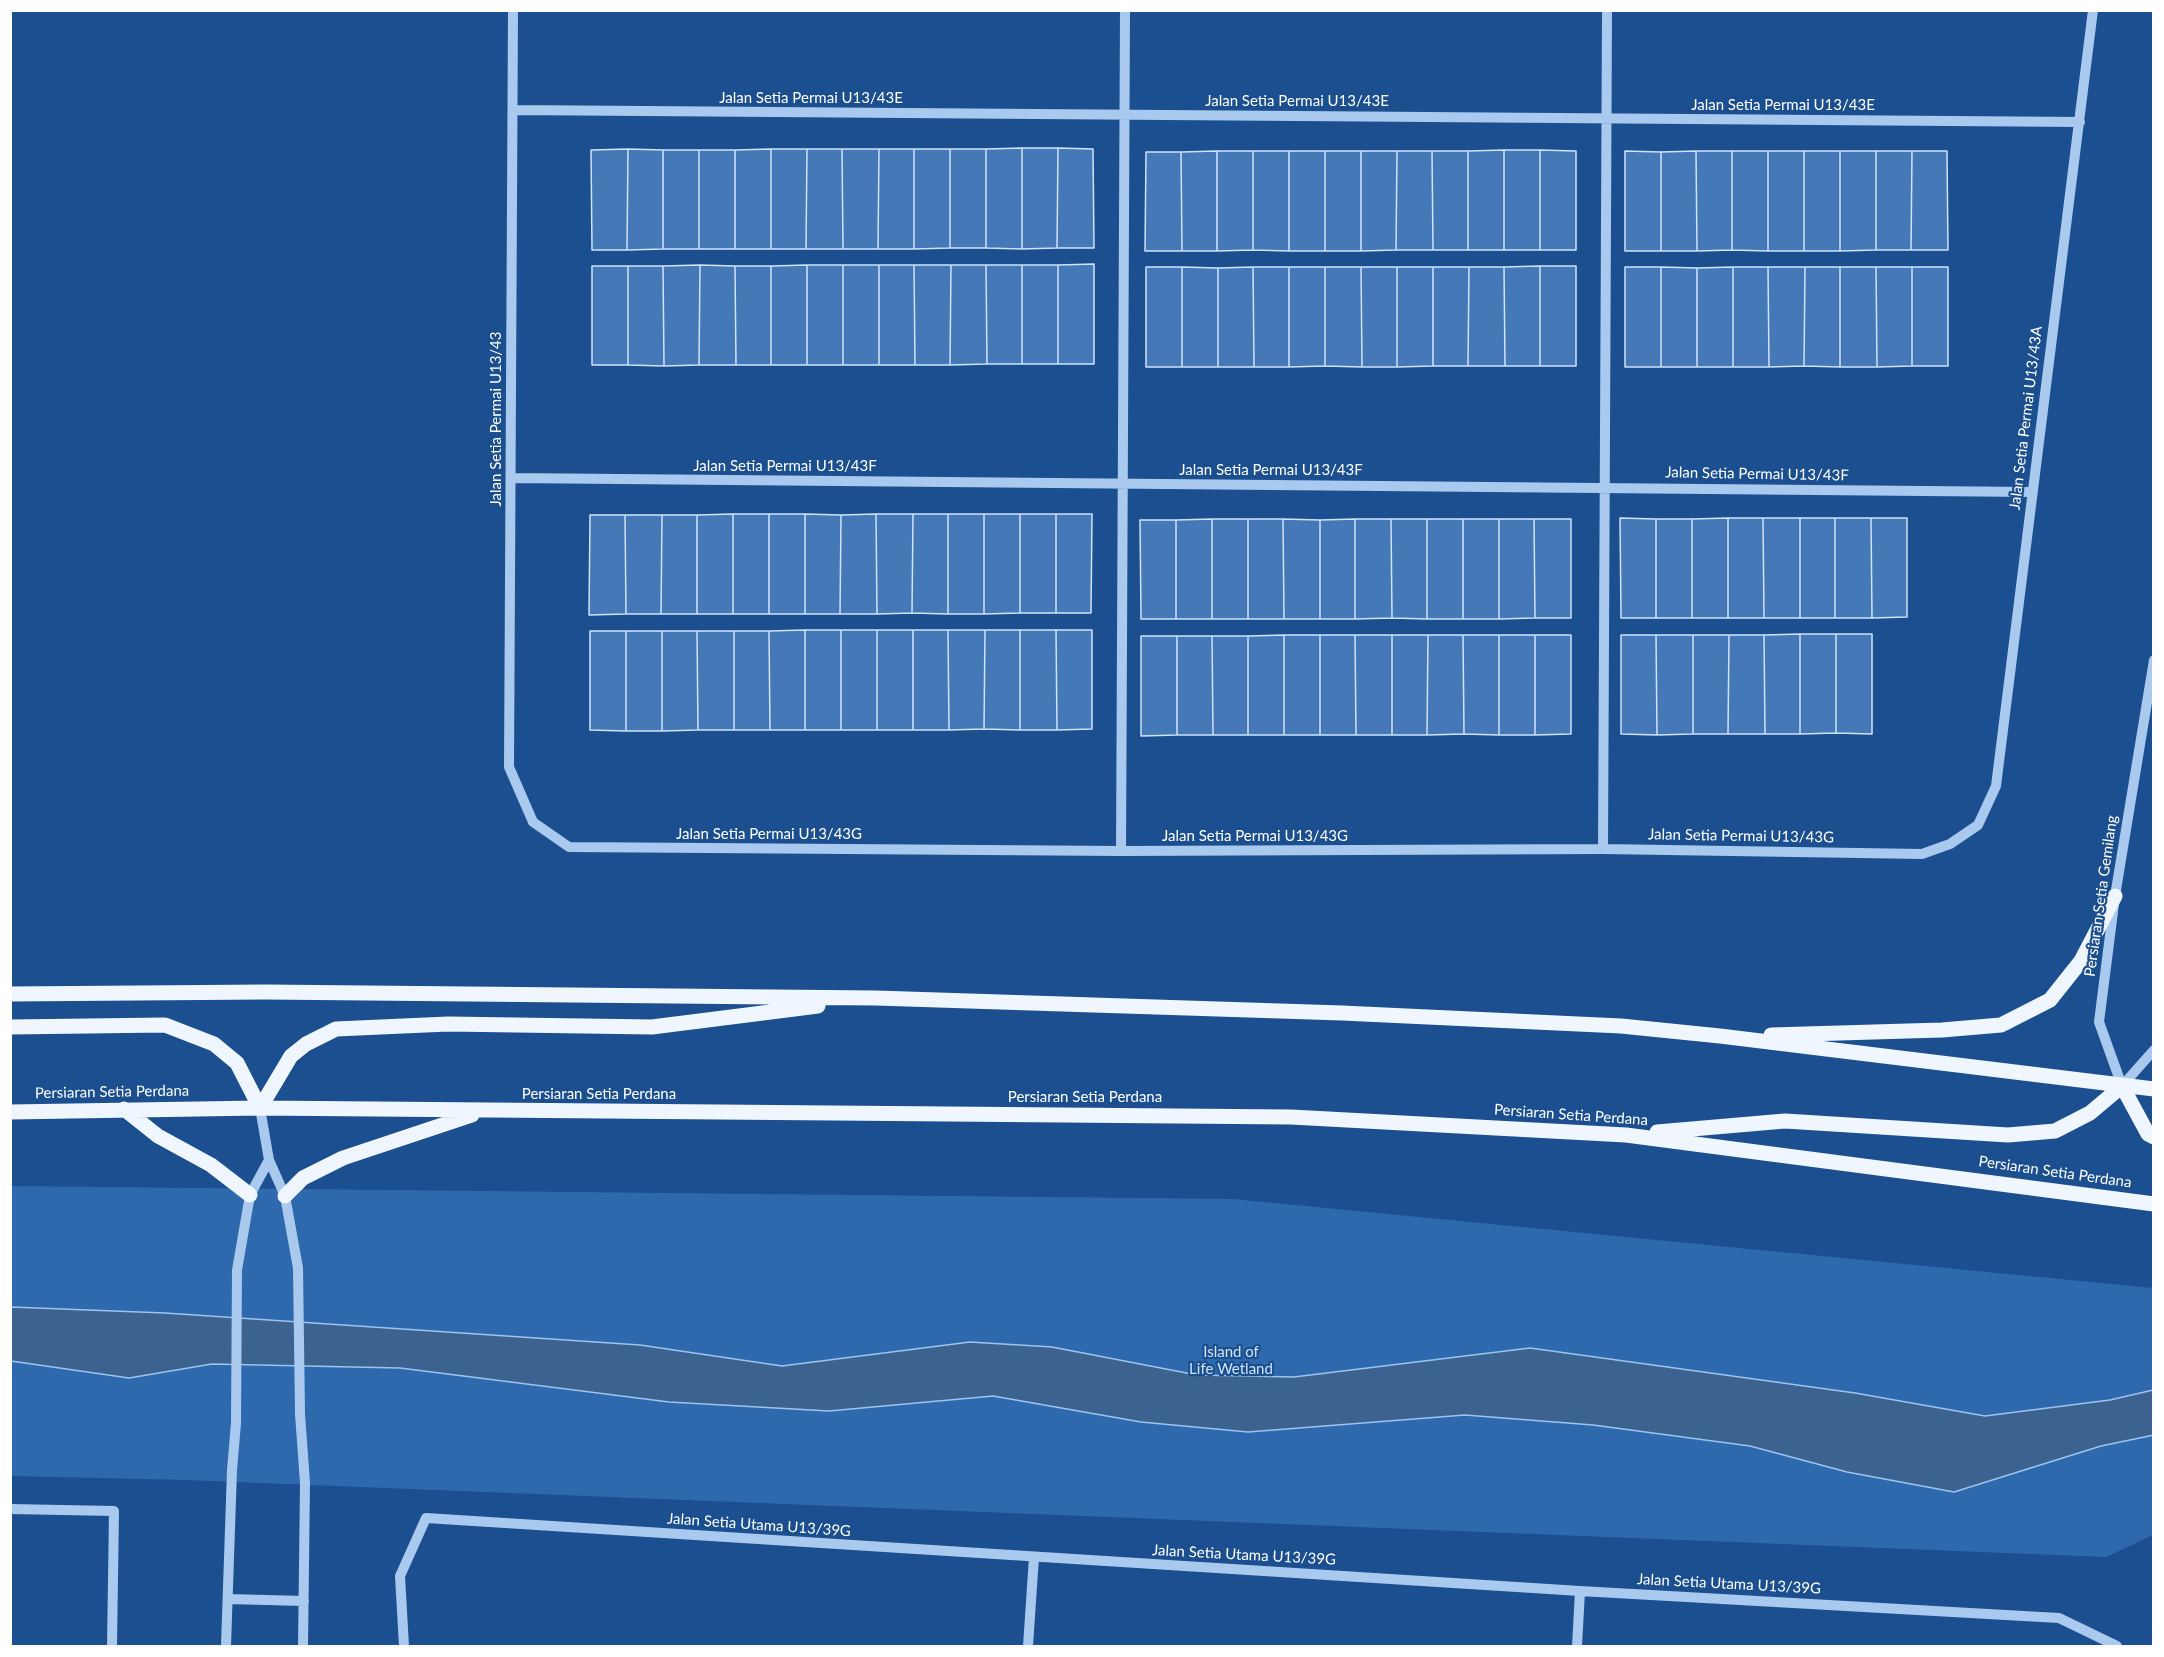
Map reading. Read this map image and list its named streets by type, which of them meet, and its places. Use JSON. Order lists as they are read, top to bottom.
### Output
{
  "streets": {
    "main road": ["Persiaran Setia Perdana"],
    "street": [
      "Jalan Setia Permai U13/43E",
      "Jalan Setia Permai U13/43A",
      "Jalan Setia Permai U13/43",
      "Jalan Setia Permai U13/43F",
      "Jalan Setia Permai U13/43G",
      "Persiaran Setia Gemilang",
      "Jalan Setia Utama U13/39G"
    ]
  },
  "crossings": [
    ["Jalan Setia Permai U13/43E", "Jalan Setia Permai U13/43A"],
    ["Jalan Setia Permai U13/43E", "Jalan Setia Permai U13/43"],
    ["Jalan Setia Permai U13/43A", "Jalan Setia Permai U13/43F"],
    ["Jalan Setia Permai U13/43A", "Jalan Setia Permai U13/43G"],
    ["Jalan Setia Permai U13/43", "Jalan Setia Permai U13/43F"],
    ["Jalan Setia Permai U13/43", "Jalan Setia Permai U13/43G"]
  ],
  "parks": ["Island of Life Wetland"]
}
